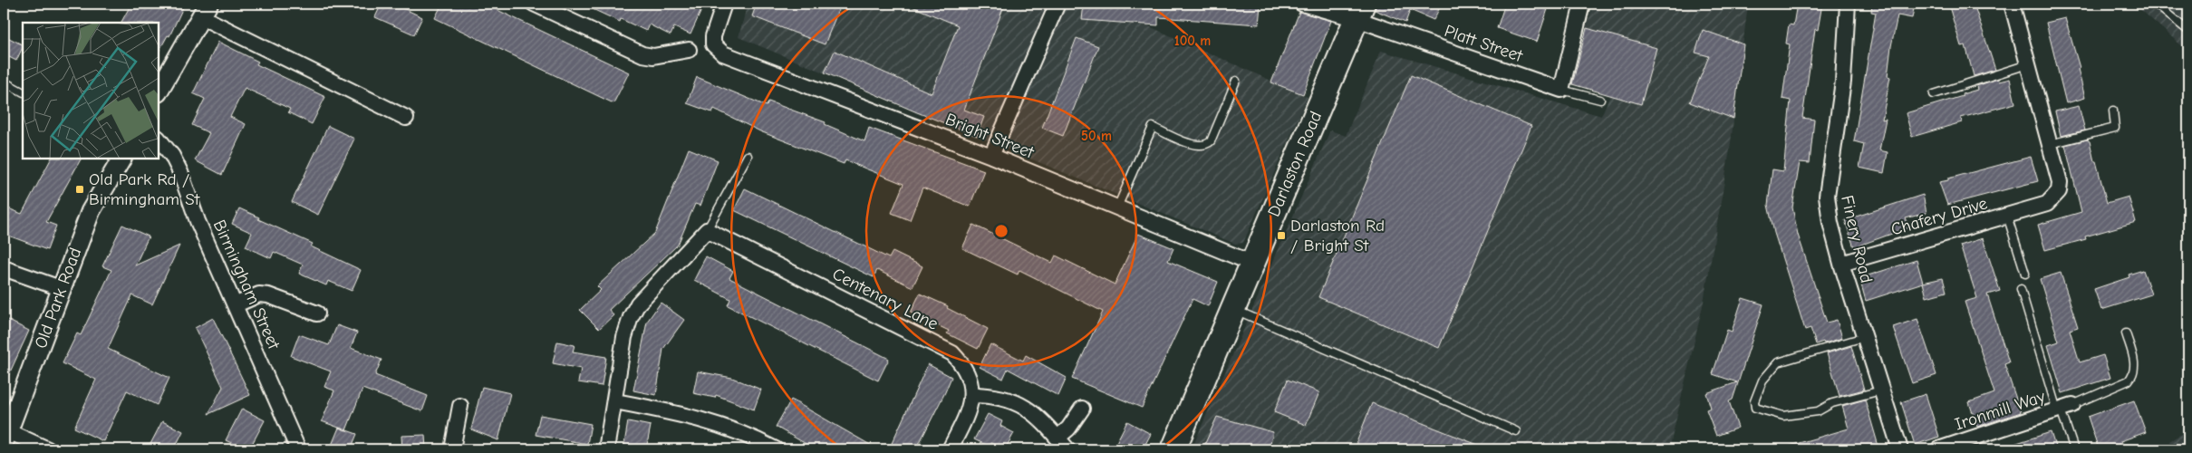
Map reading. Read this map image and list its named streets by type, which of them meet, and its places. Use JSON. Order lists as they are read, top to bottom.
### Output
{
  "streets": {
    "main road": ["Darlaston Road"],
    "street": [
      "Platt Street",
      "Bright Street",
      "Chafery Drive",
      "Finery Road",
      "Birmingham Street",
      "Old Park Road",
      "Centenary Lane",
      "Ironmill Way"
    ]
  },
  "crossings": [
    ["Platt Street", "Darlaston Road"],
    ["Bright Street", "Darlaston Road"],
    ["Chafery Drive", "Finery Road"]
  ],
  "places": {
    "transit": ["Old Park Rd / Birmingham St", "Darlaston Rd / Bright St"]
  },
  "rings": ["100 m", "50 m"]
}
